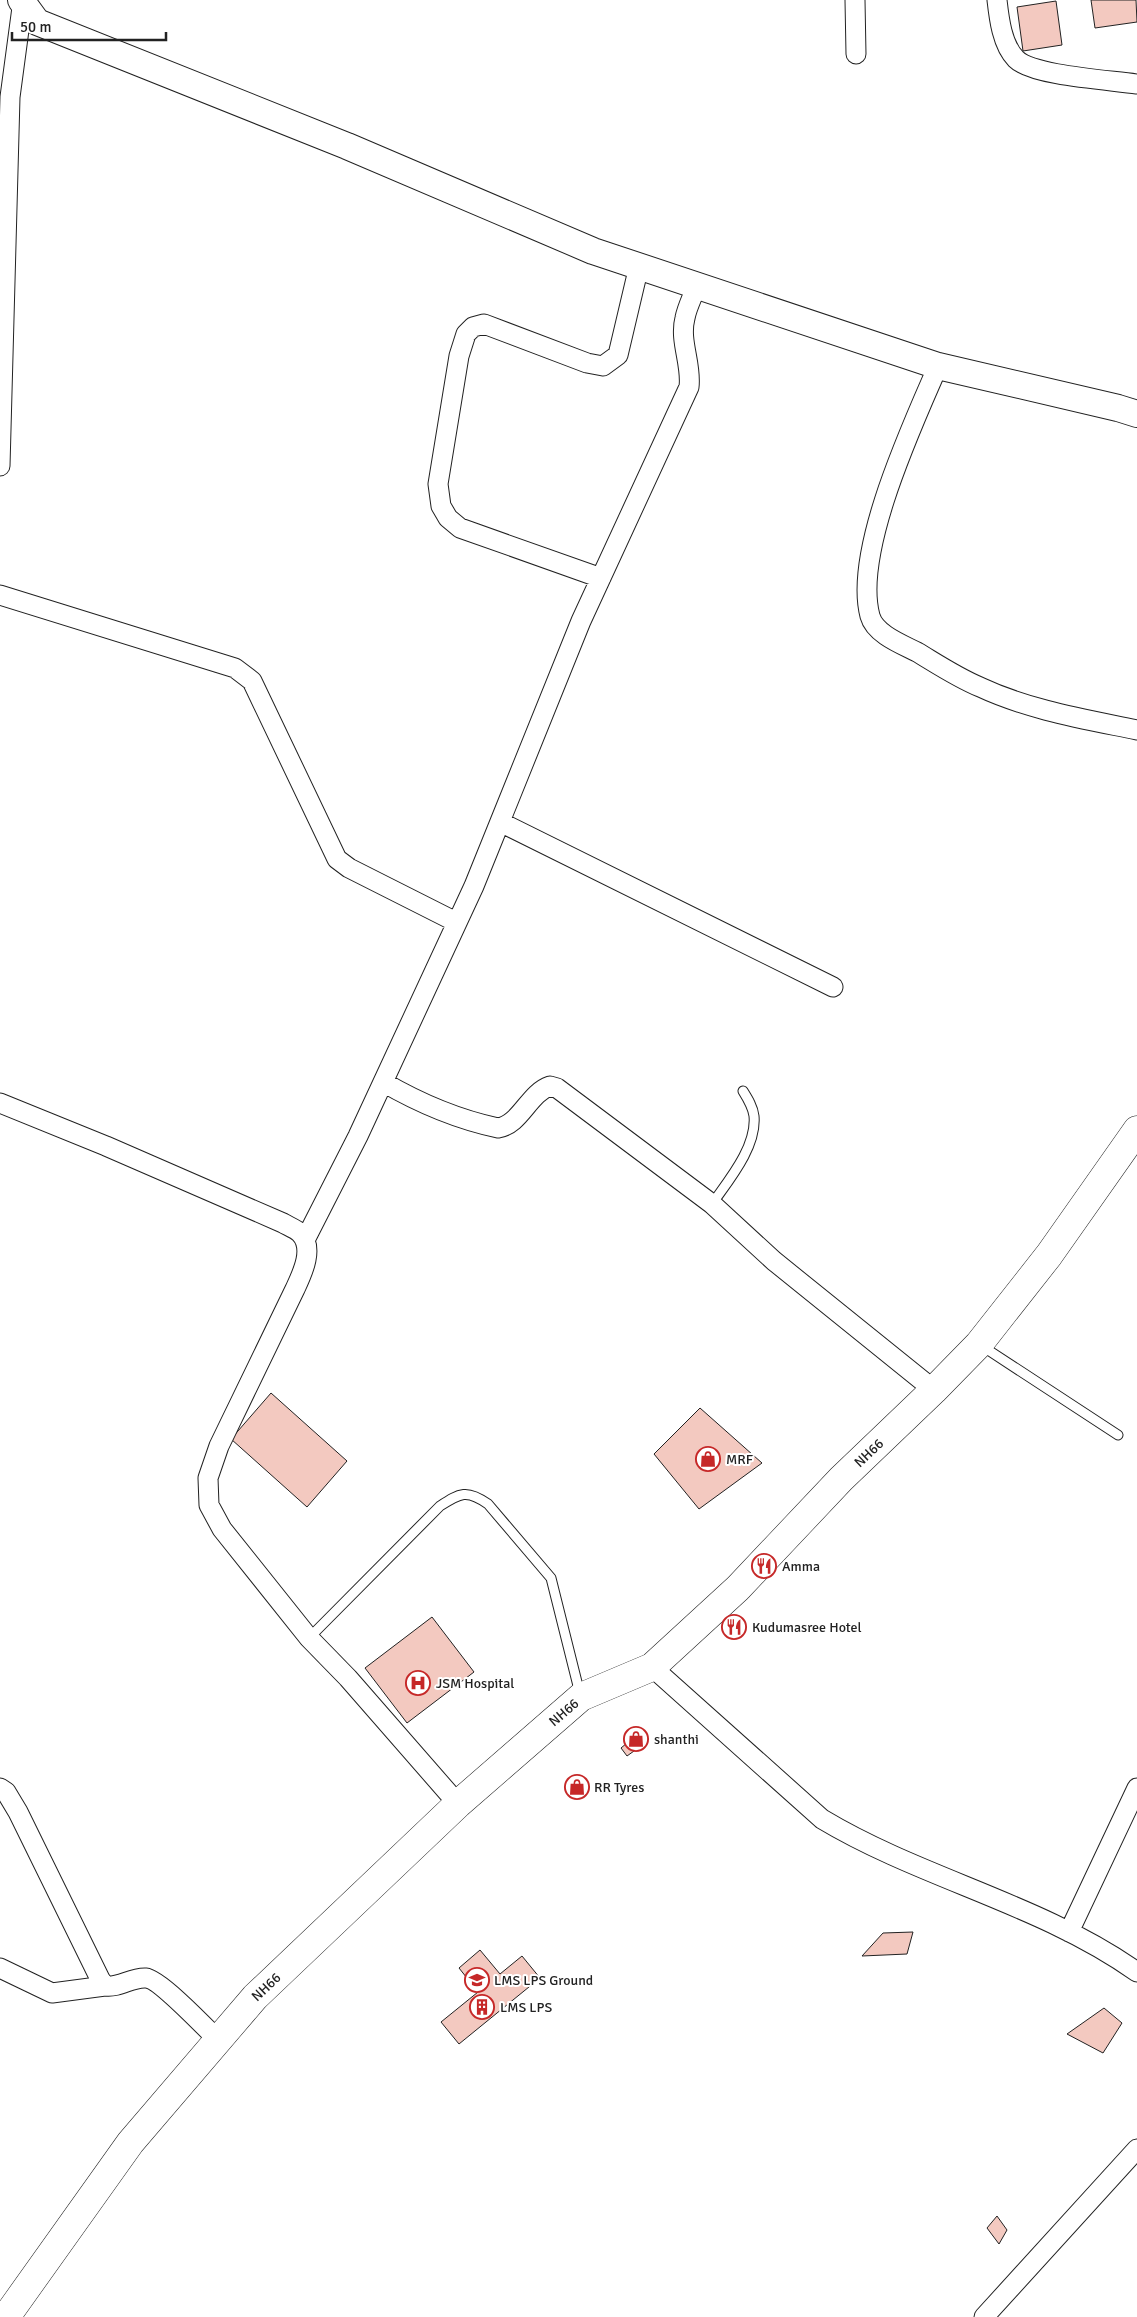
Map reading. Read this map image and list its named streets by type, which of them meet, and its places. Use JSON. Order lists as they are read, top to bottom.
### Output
{
  "streets": {
    "highway": ["NH66"]
  },
  "places": {
    "shop": ["MRF", "shanthi", "RR Tyres"],
    "restaurant": ["Amma", "Kudumasree Hotel"],
    "hospital": ["JSM Hospital"],
    "school or university": ["LMS LPS Ground"],
    "building": ["LMS LPS"]
  },
  "scale_bar": "50 m"
}
